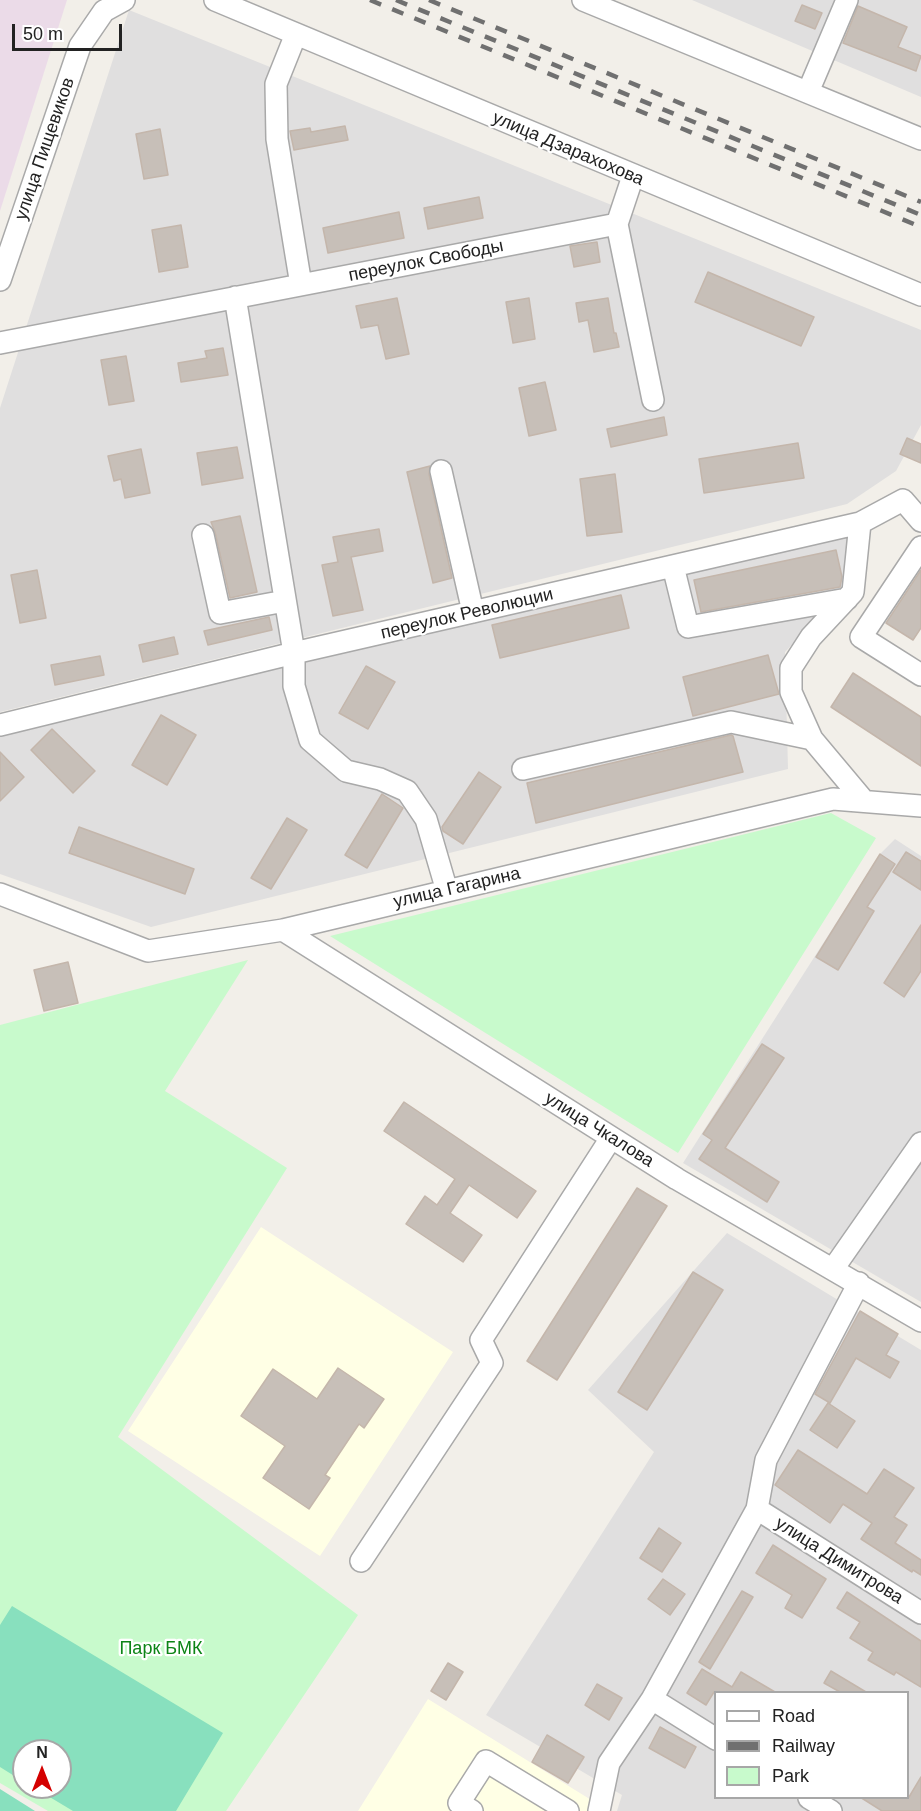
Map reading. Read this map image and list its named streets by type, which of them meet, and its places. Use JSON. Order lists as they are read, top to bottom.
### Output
{
  "streets": {
    "street": [
      "улица Пищевиков",
      "улица Дзарахохова",
      "переулок Свободы",
      "переулок Революции",
      "улица Гагарина",
      "улица Чкалова",
      "улица Димитрова"
    ]
  },
  "crossings": [
    ["улица Гагарина", "улица Чкалова"]
  ],
  "parks": ["Парк БМК"],
  "legend": ["Road", "Railway", "Park"],
  "scale_bar": "50 m",
  "north": "top"
}
